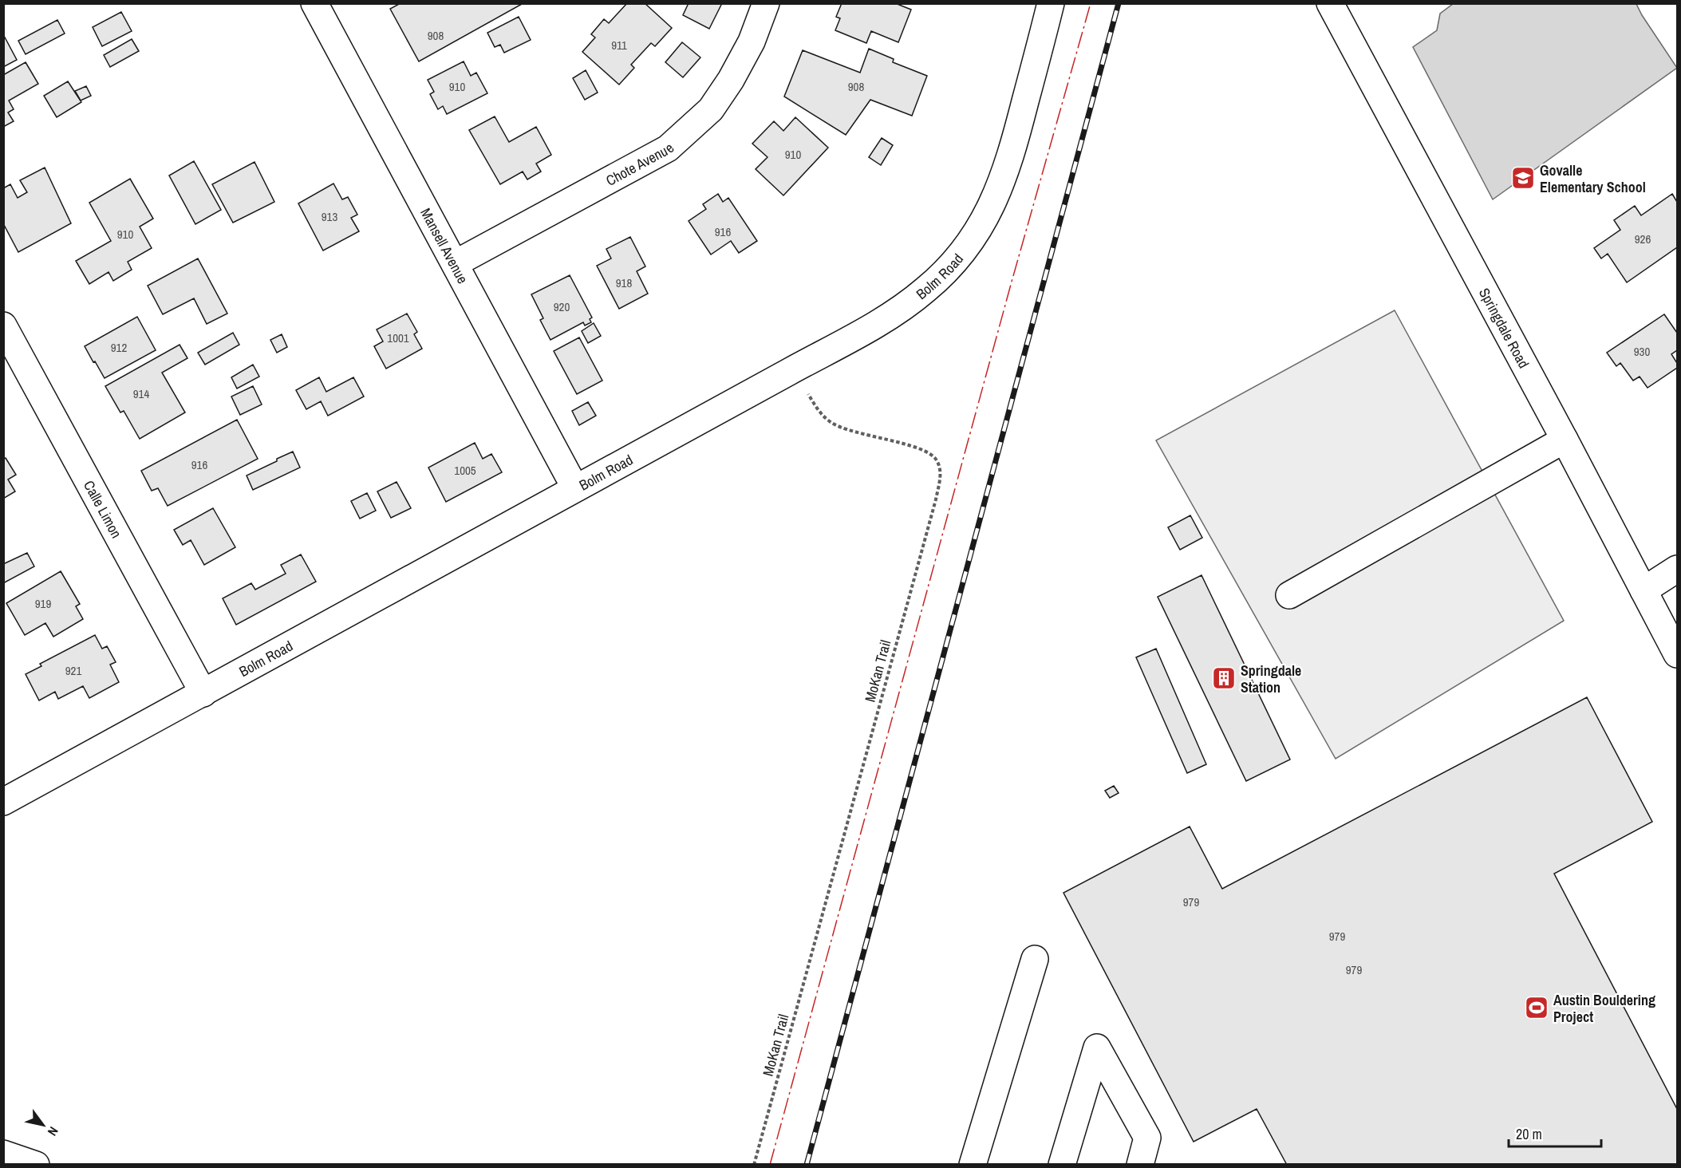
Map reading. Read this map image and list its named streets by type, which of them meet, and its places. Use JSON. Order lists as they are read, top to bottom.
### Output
{
  "streets": {
    "street": [
      "Chote Avenue",
      "Mansell Avenue",
      "Bolm Road",
      "Springdale Road",
      "Calle Limon"
    ],
    "path": ["MoKan Trail"]
  },
  "crossings": [
    ["Chote Avenue", "Mansell Avenue"],
    ["Mansell Avenue", "Bolm Road"],
    ["Bolm Road", "Calle Limon"]
  ],
  "places": {
    "school or university": ["Govalle Elementary School"],
    "building": ["Springdale Station"],
    "sports": ["Austin Bouldering Project"]
  },
  "house_numbers": [
    "908",
    "911",
    "910",
    "908",
    "910",
    "913",
    "916",
    "910",
    "926",
    "918",
    "920",
    "1001",
    "912",
    "930",
    "914",
    "916",
    "1005",
    "919",
    "921",
    "979",
    "979",
    "979"
  ],
  "scale_bar": "20 m",
  "north": "bottom right"
}
